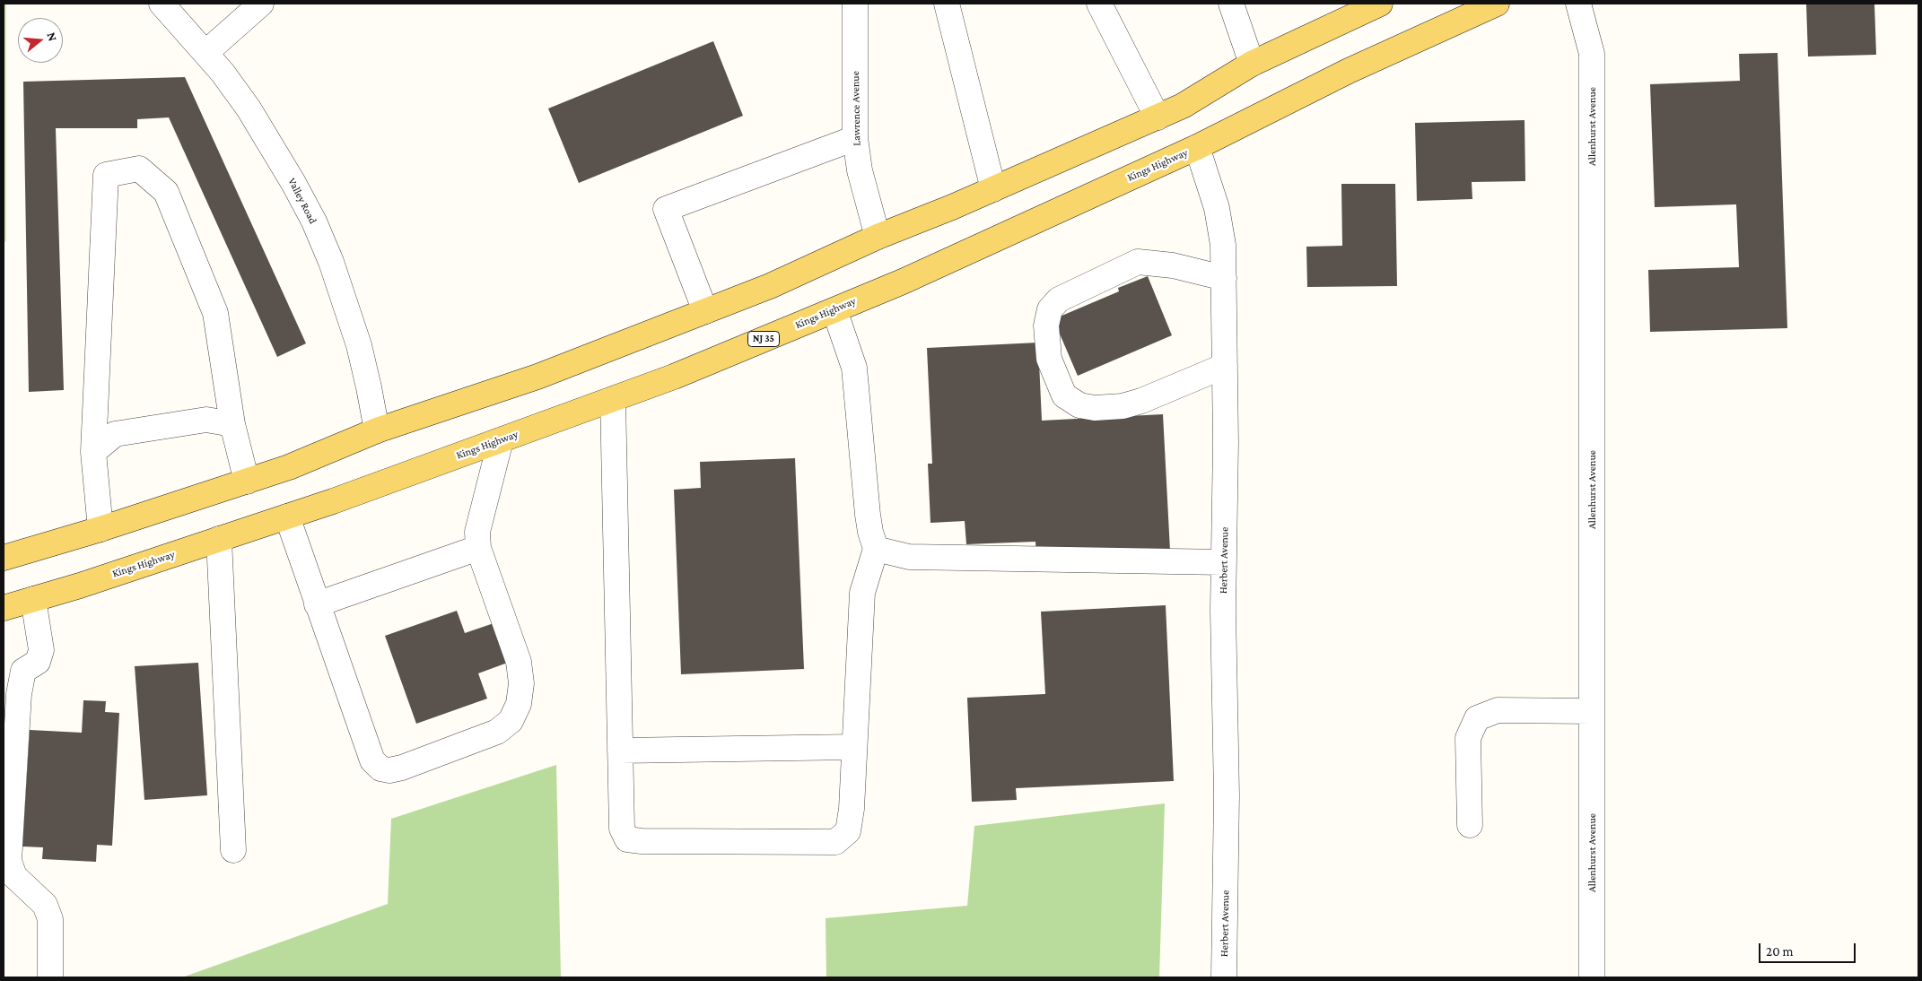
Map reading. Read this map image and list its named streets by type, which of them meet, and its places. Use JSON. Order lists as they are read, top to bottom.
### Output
{
  "streets": {
    "main road": ["Kings Highway", "NJ 35"],
    "street": [
      "Lawrence Avenue",
      "Allenhurst Avenue",
      "Valley Road",
      "Herbert Avenue"
    ]
  },
  "crossings": [
    ["Kings Highway", "Herbert Avenue"]
  ],
  "scale_bar": "20 m",
  "north": "right"
}
